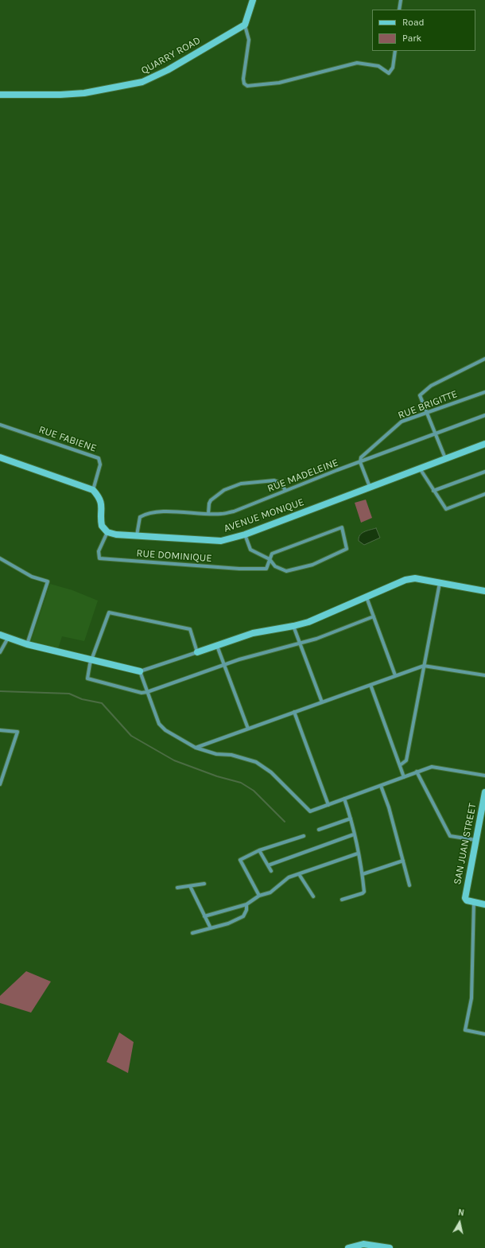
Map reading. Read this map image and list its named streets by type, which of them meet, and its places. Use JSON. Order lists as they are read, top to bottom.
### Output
{
  "streets": {
    "street": [
      "QUARRY ROAD",
      "RUE BRIGITTE",
      "RUE FABIENE",
      "RUE MADELEINE",
      "AVENUE MONIQUE",
      "RUE DOMINIQUE",
      "SAN JUAN STREET"
    ]
  },
  "crossings": [
    ["RUE BRIGITTE", "RUE MADELEINE"],
    ["RUE MADELEINE", "AVENUE MONIQUE"],
    ["AVENUE MONIQUE", "RUE DOMINIQUE"]
  ],
  "legend": ["Road", "Park"],
  "north": "top"
}
